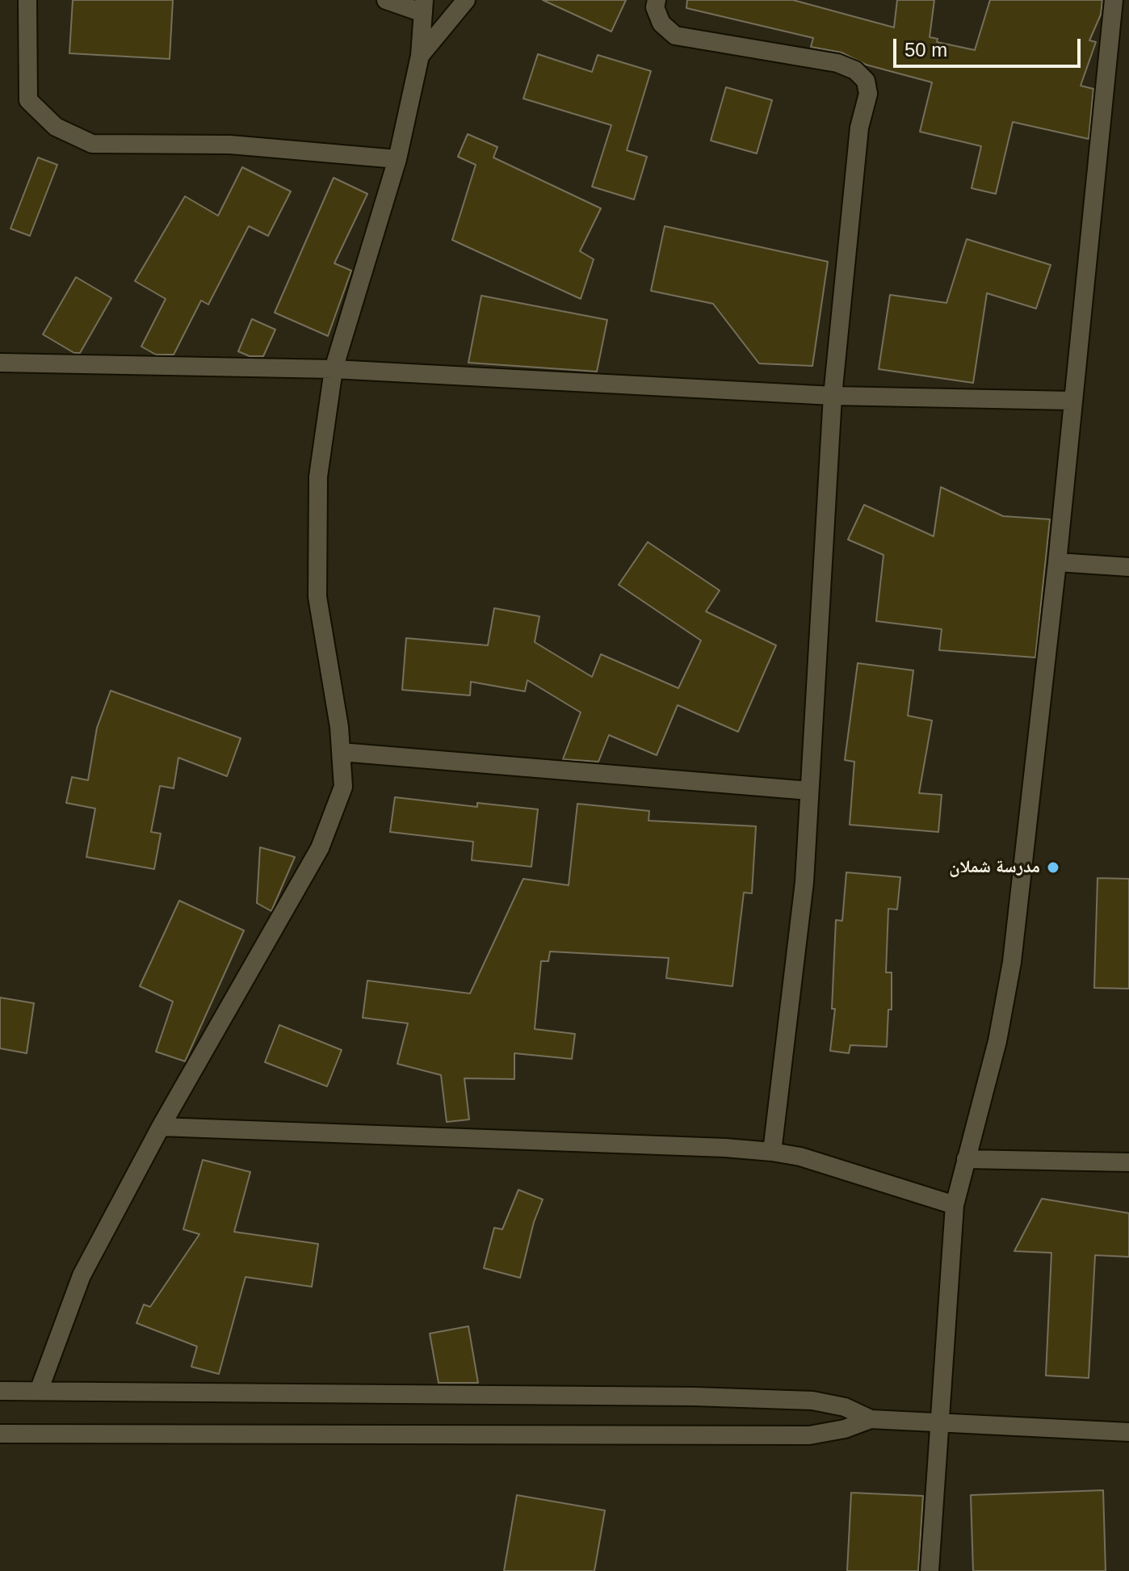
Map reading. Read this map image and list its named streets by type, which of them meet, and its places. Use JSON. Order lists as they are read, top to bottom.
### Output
{
  "places": ["مدرسة شملان"],
  "scale_bar": "50 m"
}
